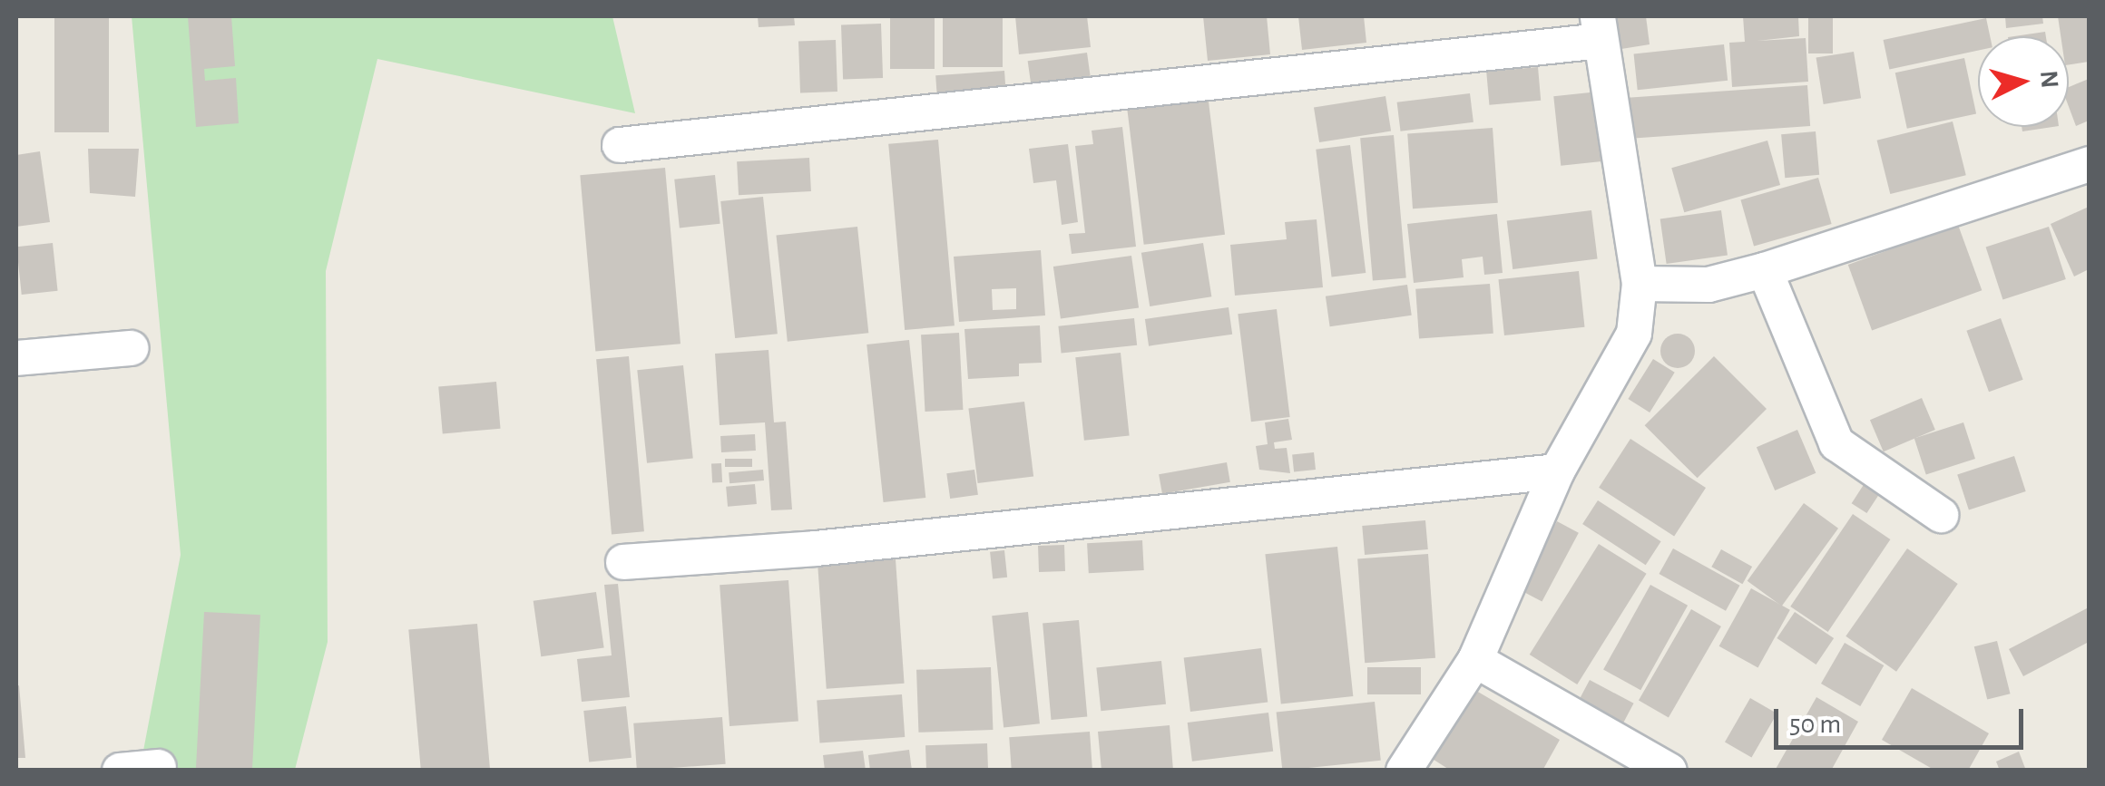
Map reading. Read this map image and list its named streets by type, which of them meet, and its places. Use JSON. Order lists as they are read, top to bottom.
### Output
{
  "scale_bar": "50 m",
  "north": "right"
}
